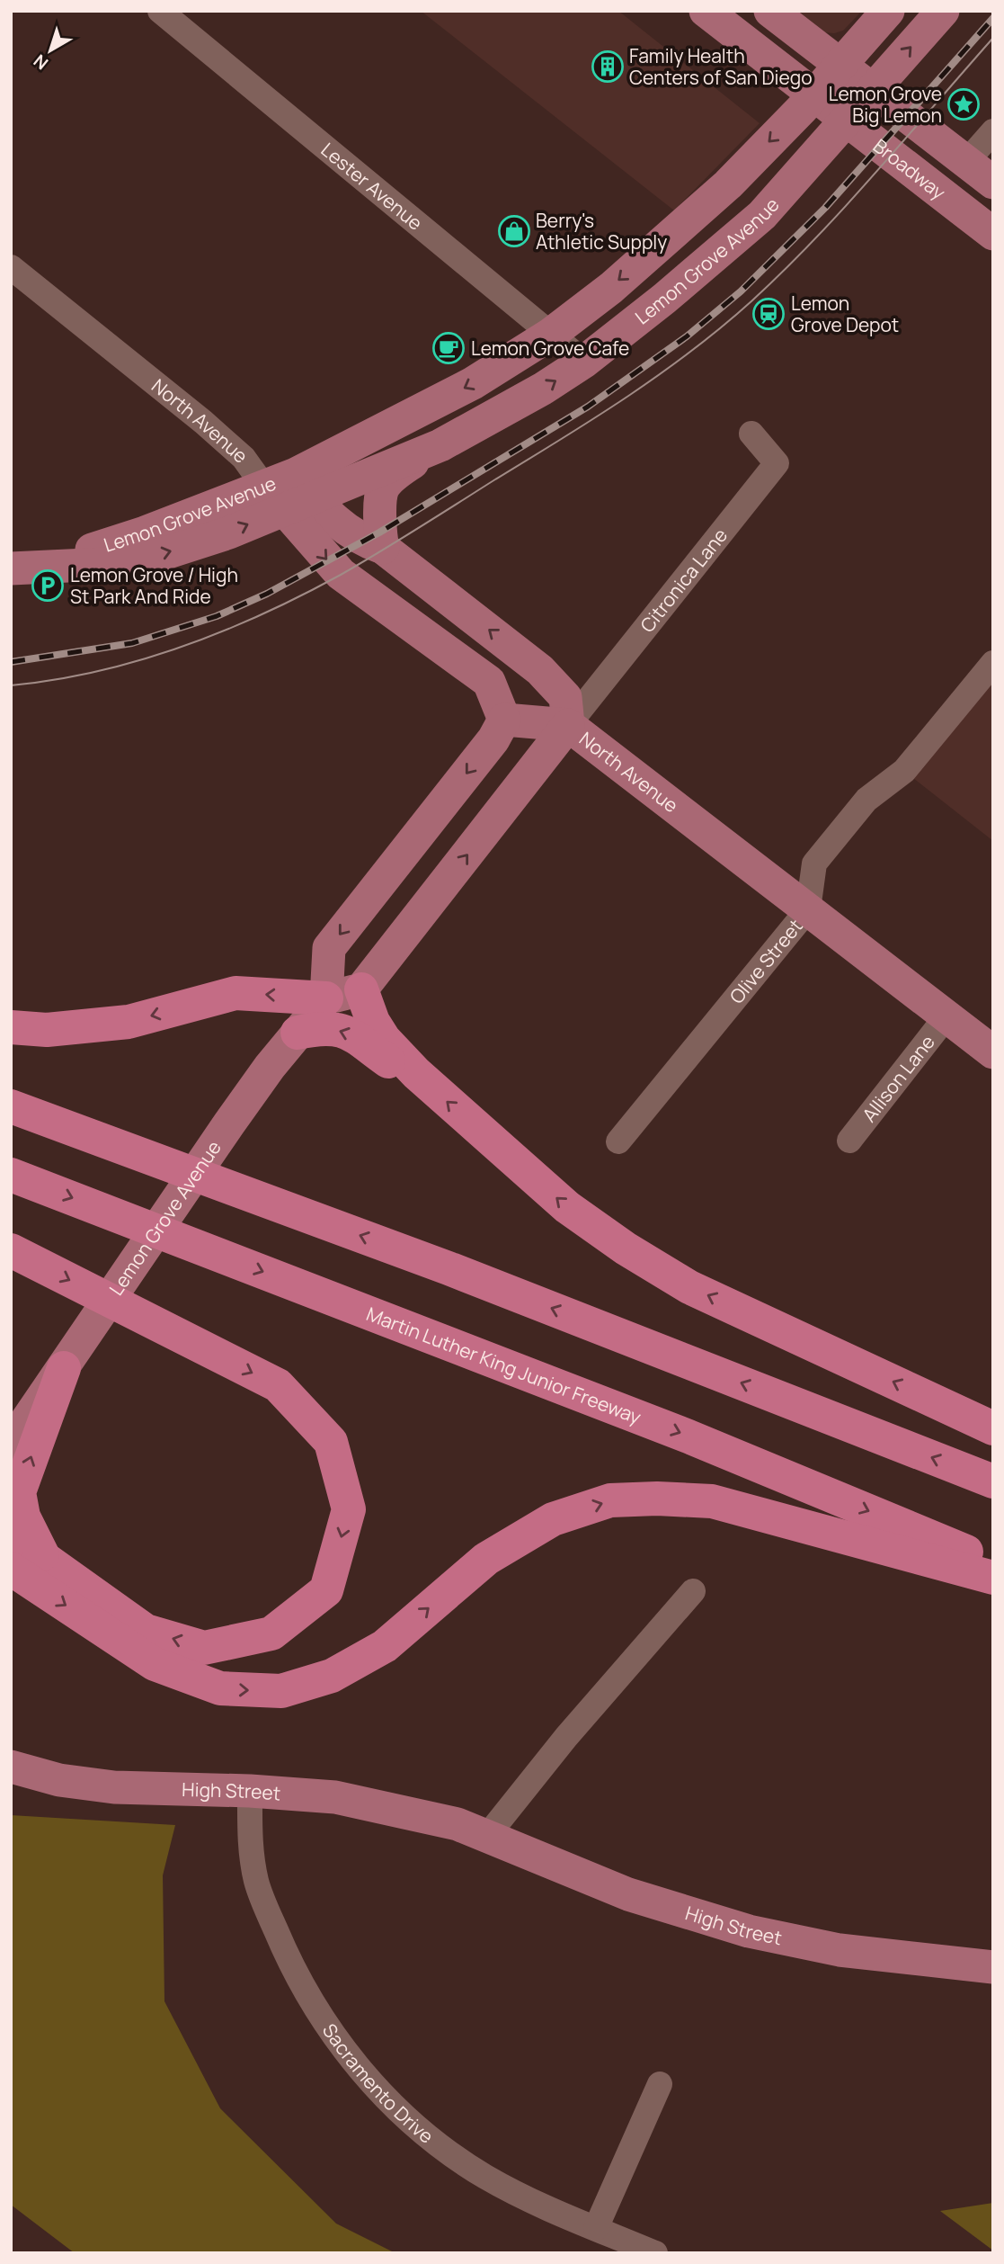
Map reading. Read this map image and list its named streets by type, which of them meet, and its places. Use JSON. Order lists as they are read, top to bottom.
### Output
{
  "streets": {
    "highway": ["Martin Luther King Junior Freeway"],
    "main road": [
      "Broadway",
      "Lemon Grove Avenue",
      "North Avenue",
      "High Street"
    ],
    "street": [
      "Lester Avenue",
      "Citronica Lane",
      "Olive Street",
      "Allison Lane",
      "Sacramento Drive"
    ]
  },
  "crossings": [
    ["Broadway", "Lemon Grove Avenue"],
    ["Lester Avenue", "Lemon Grove Avenue"],
    ["Lemon Grove Avenue", "North Avenue"],
    ["North Avenue", "Citronica Lane"],
    ["North Avenue", "Olive Street"],
    ["North Avenue", "Allison Lane"],
    ["High Street", "Sacramento Drive"]
  ],
  "places": {
    "building": ["Family Health Centers of San Diego"],
    "place": ["Lemon Grove Big Lemon"],
    "shop": ["Berry's Athletic Supply"],
    "station": ["Lemon Grove Depot"],
    "cafe": ["Lemon Grove Cafe"],
    "parking": ["Lemon Grove / High St Park And Ride"]
  },
  "north": "bottom left"
}
